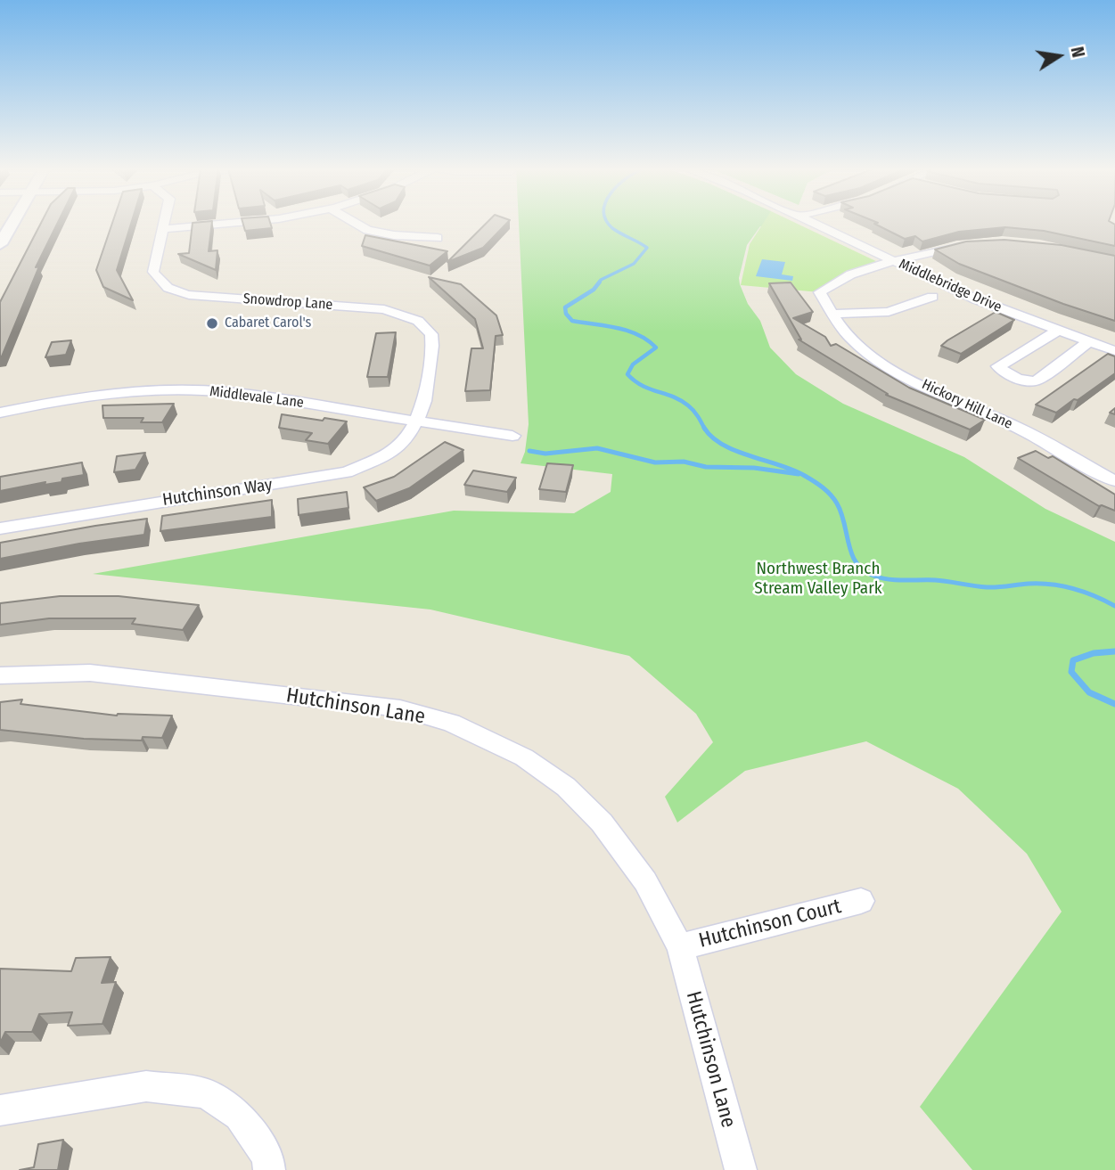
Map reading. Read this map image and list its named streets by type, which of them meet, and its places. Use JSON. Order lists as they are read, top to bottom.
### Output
{
  "streets": {
    "street": [
      "Middlebridge Drive",
      "Snowdrop Lane",
      "Middlevale Lane",
      "Hickory Hill Lane",
      "Hutchinson Way",
      "Hutchinson Lane",
      "Hutchinson Court"
    ]
  },
  "crossings": [
    ["Snowdrop Lane", "Middlevale Lane"],
    ["Snowdrop Lane", "Hutchinson Way"],
    ["Middlevale Lane", "Hutchinson Way"],
    ["Hutchinson Lane", "Hutchinson Court"]
  ],
  "parks": ["Northwest Branch Stream Valley Park"],
  "places": ["Cabaret Carol's"],
  "north": "right"
}
